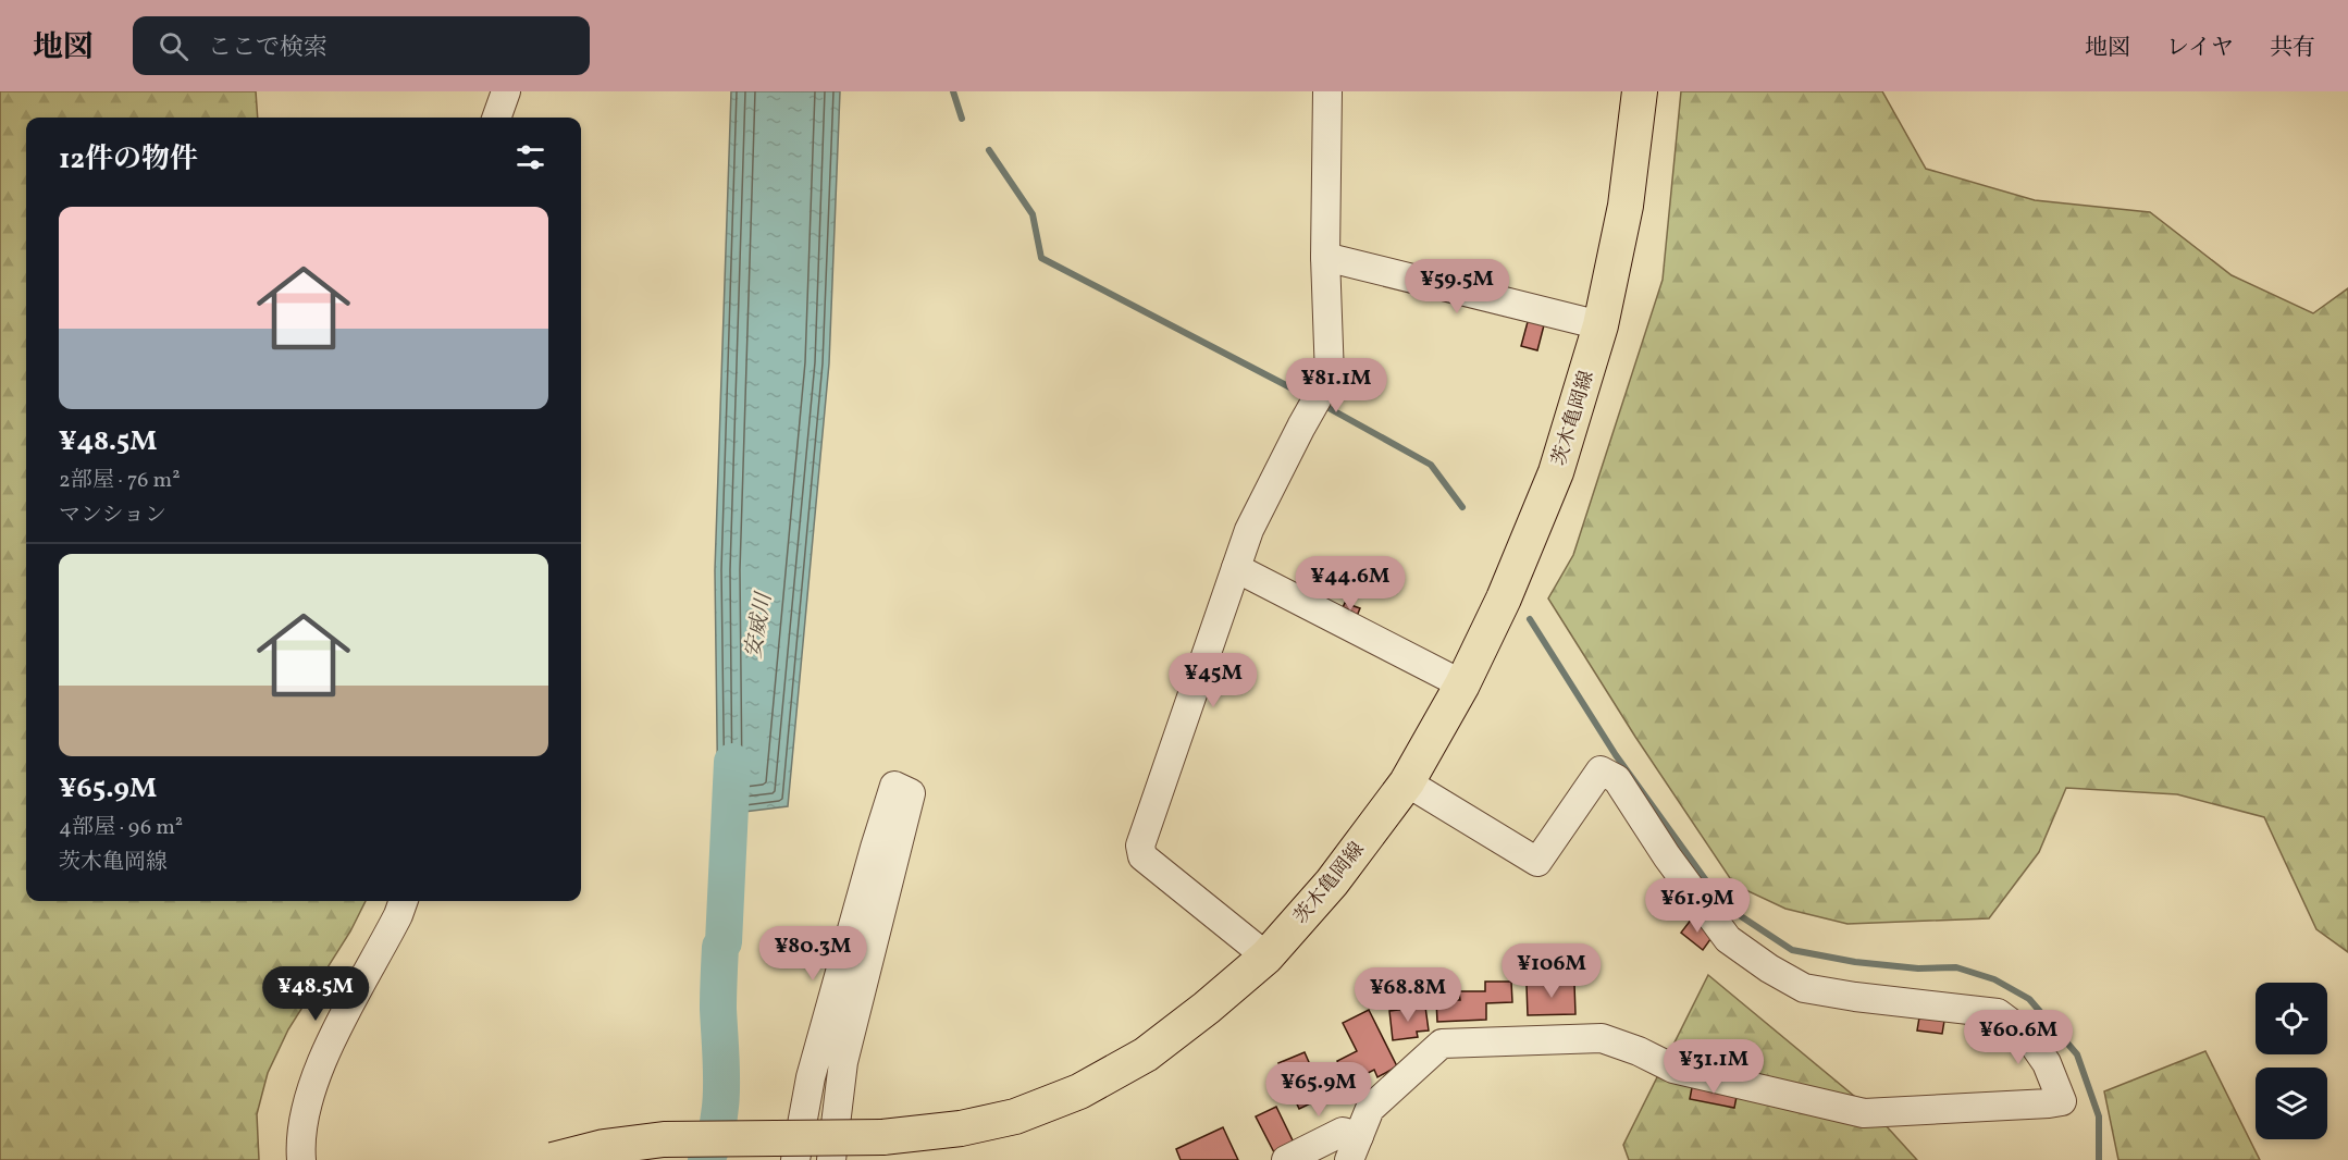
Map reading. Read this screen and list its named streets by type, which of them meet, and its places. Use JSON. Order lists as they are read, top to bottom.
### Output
{
  "streets": {
    "main road": ["茨木亀岡線"]
  },
  "water": ["安威川"],
  "page": {
    "header": "地図",
    "search": "ここで検索",
    "nav": ["地図", "レイヤ", "共有"],
    "heading": "12件の物件",
    "list": [
      {
        "name": "¥48.5M",
        "note": "2部屋 · 76 m² · マンション"
      },
      {
        "name": "¥65.9M",
        "note": "4部屋 · 96 m² · 茨木亀岡線"
      }
    ],
    "price": [
      "¥59.5M",
      "¥81.1M",
      "¥44.6M",
      "¥45M",
      "¥61.9M",
      "¥80.3M",
      "¥106M",
      "¥48.5M",
      "¥68.8M",
      "¥60.6M",
      "¥31.1M",
      "¥65.9M"
    ]
  }
}
